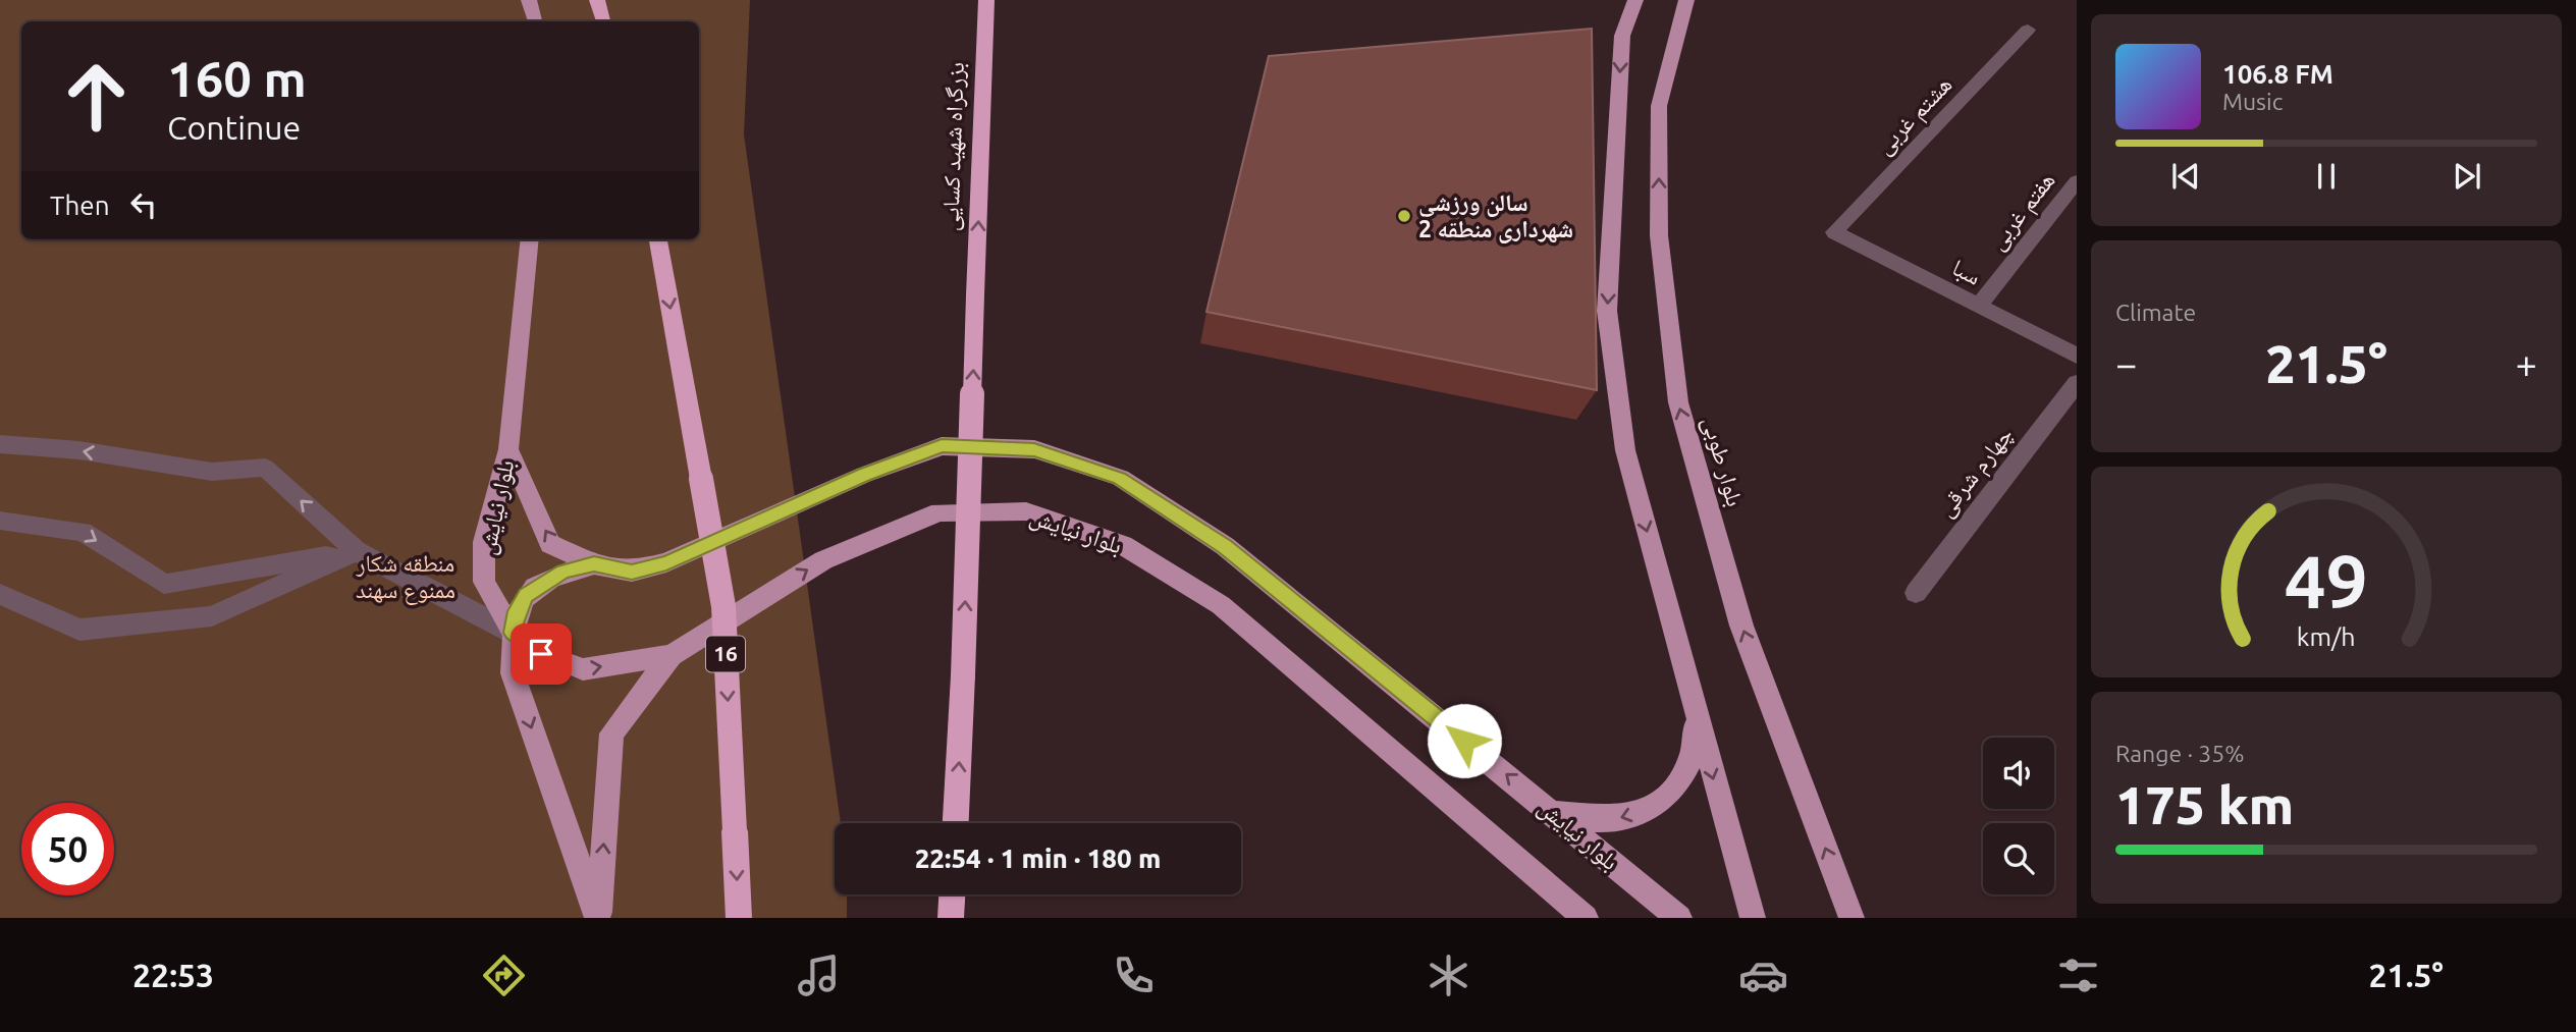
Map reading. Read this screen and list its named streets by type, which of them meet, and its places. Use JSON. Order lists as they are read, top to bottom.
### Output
{
  "streets": {
    "highway": ["بزرگراه شهید کسایی", "16"],
    "main road": ["بلوار طوبی", "بلوار نیایش"],
    "street": [
      "هشتم غربی",
      "هفتم غربی",
      "سبا",
      "چهارم شرقی"
    ]
  },
  "crossings": [
    ["هشتم غربی", "سبا"],
    ["هفتم غربی", "سبا"]
  ],
  "one_way": ["بزرگراه شهید کسایی"],
  "parks": ["منطقه شکار ممنوع سهند"],
  "places": ["سالن ورزشی شهرداری منطقه 2"],
  "page": {
    "turn": ["160 m", "Continue"],
    "song": ["106.8 FM", "Music"],
    "then": "Then",
    "tile": [
      "Climate",
      ["Range · 35%", "175 km"]
    ],
    "heat": ["−", "21.5°", "+"],
    "limit": "50",
    "trip": "22:54 · 1 min · 180 m",
    "tabs": ["22:53", "21.5°"],
    "gauge": ["49", "km/h"]
  }
}
